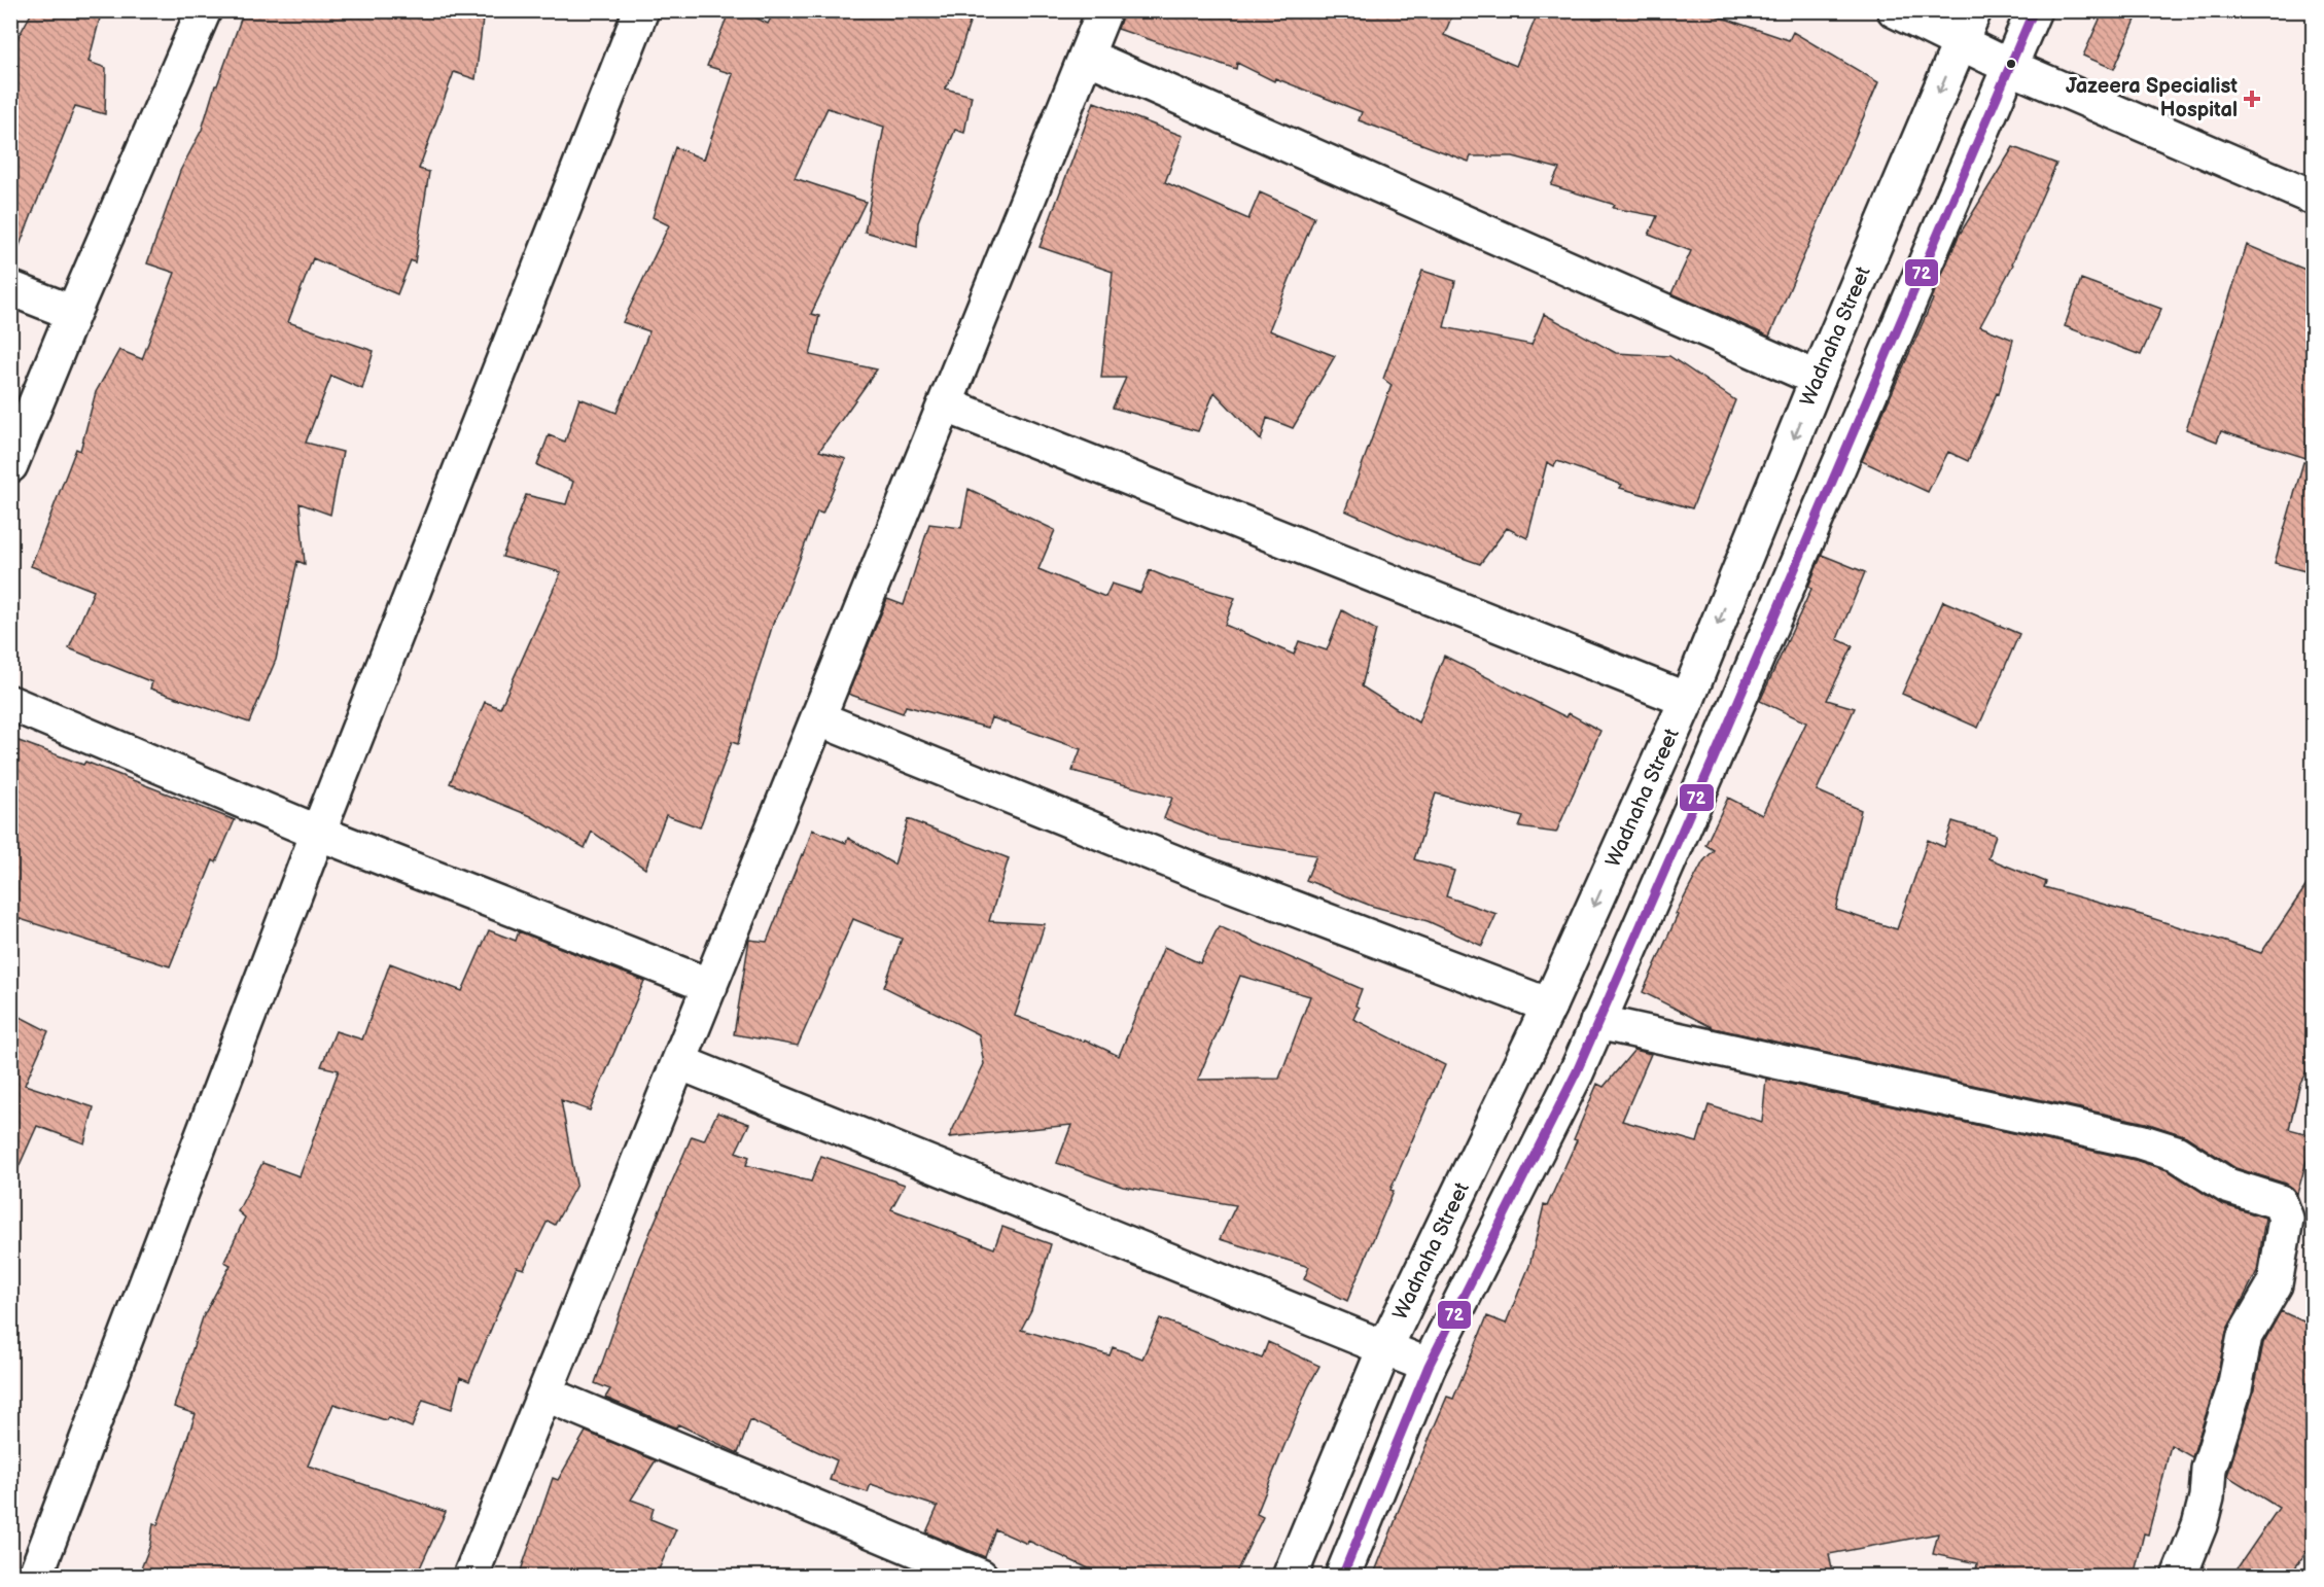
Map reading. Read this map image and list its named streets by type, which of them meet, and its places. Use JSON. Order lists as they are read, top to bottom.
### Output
{
  "streets": {
    "street": ["Wadnaha Street"]
  },
  "places": {
    "health": ["Jazeera Specialist Hospital"]
  },
  "lines": ["transit line 72"]
}
